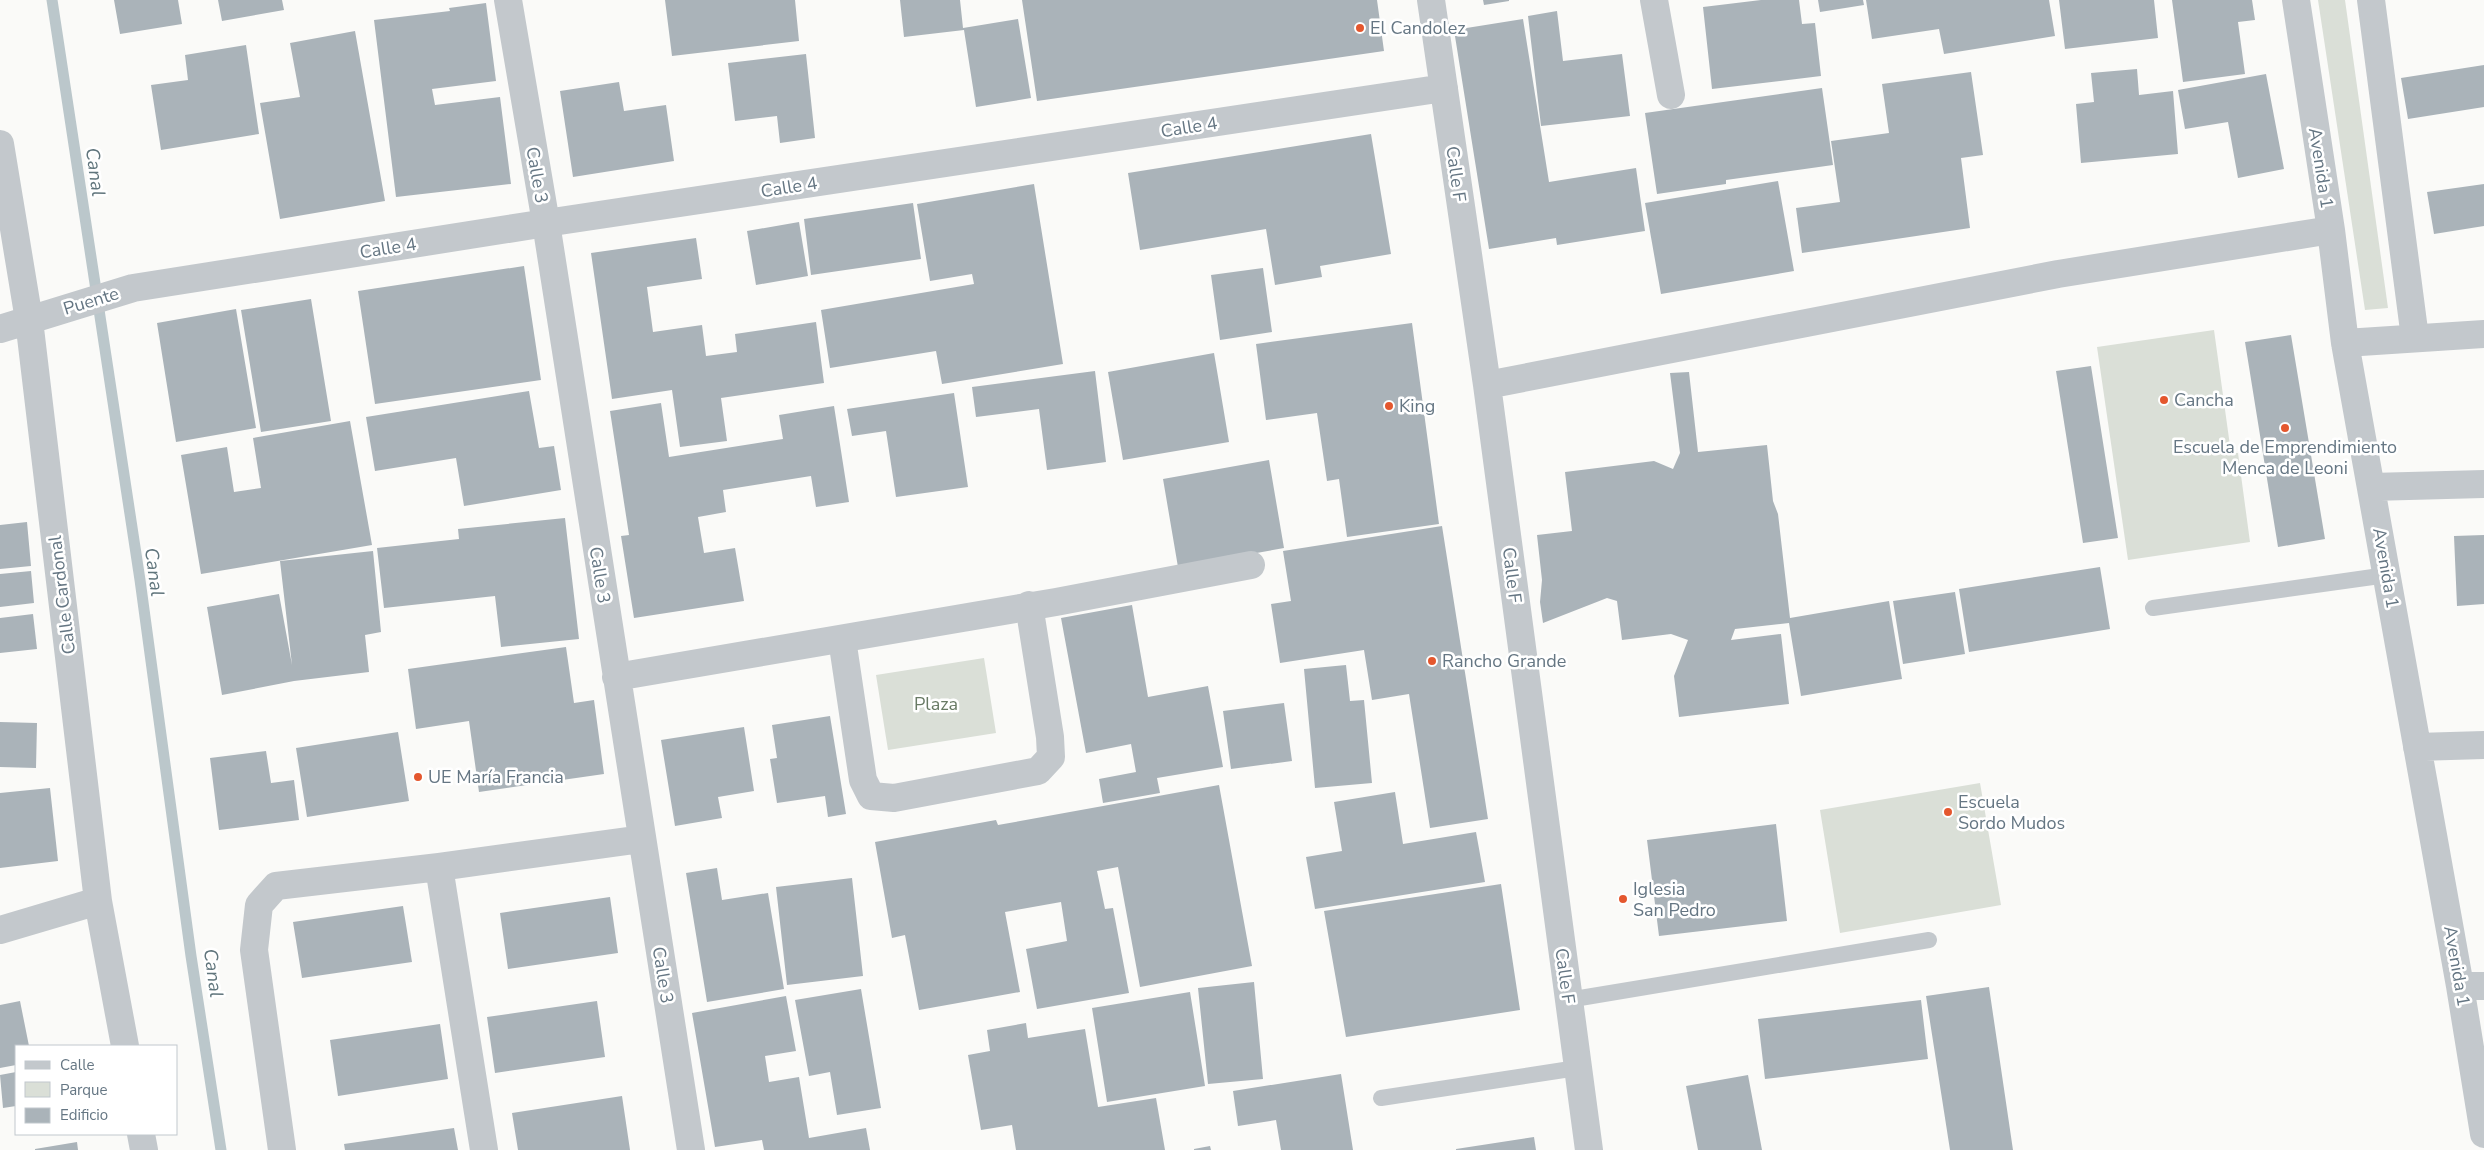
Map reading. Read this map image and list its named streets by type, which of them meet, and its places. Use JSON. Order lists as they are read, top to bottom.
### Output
{
  "streets": {
    "street": [
      "Calle 4",
      "Avenida 1",
      "Calle F",
      "Calle 3",
      "Puente",
      "Calle Cardonal"
    ]
  },
  "crossings": [
    ["Calle 4", "Calle F"],
    ["Calle 4", "Calle 3"],
    ["Calle 4", "Puente"],
    ["Puente", "Calle Cardonal"]
  ],
  "water": ["Canal"],
  "parks": ["Plaza"],
  "places": [
    "El Candolez",
    "Cancha",
    "King",
    "Escuela de Emprendimiento Menca de Leoni",
    "Rancho Grande",
    "UE María Francia",
    "Escuela Sordo Mudos",
    "Iglesia San Pedro"
  ],
  "legend": ["Calle", "Parque", "Edificio"]
}
